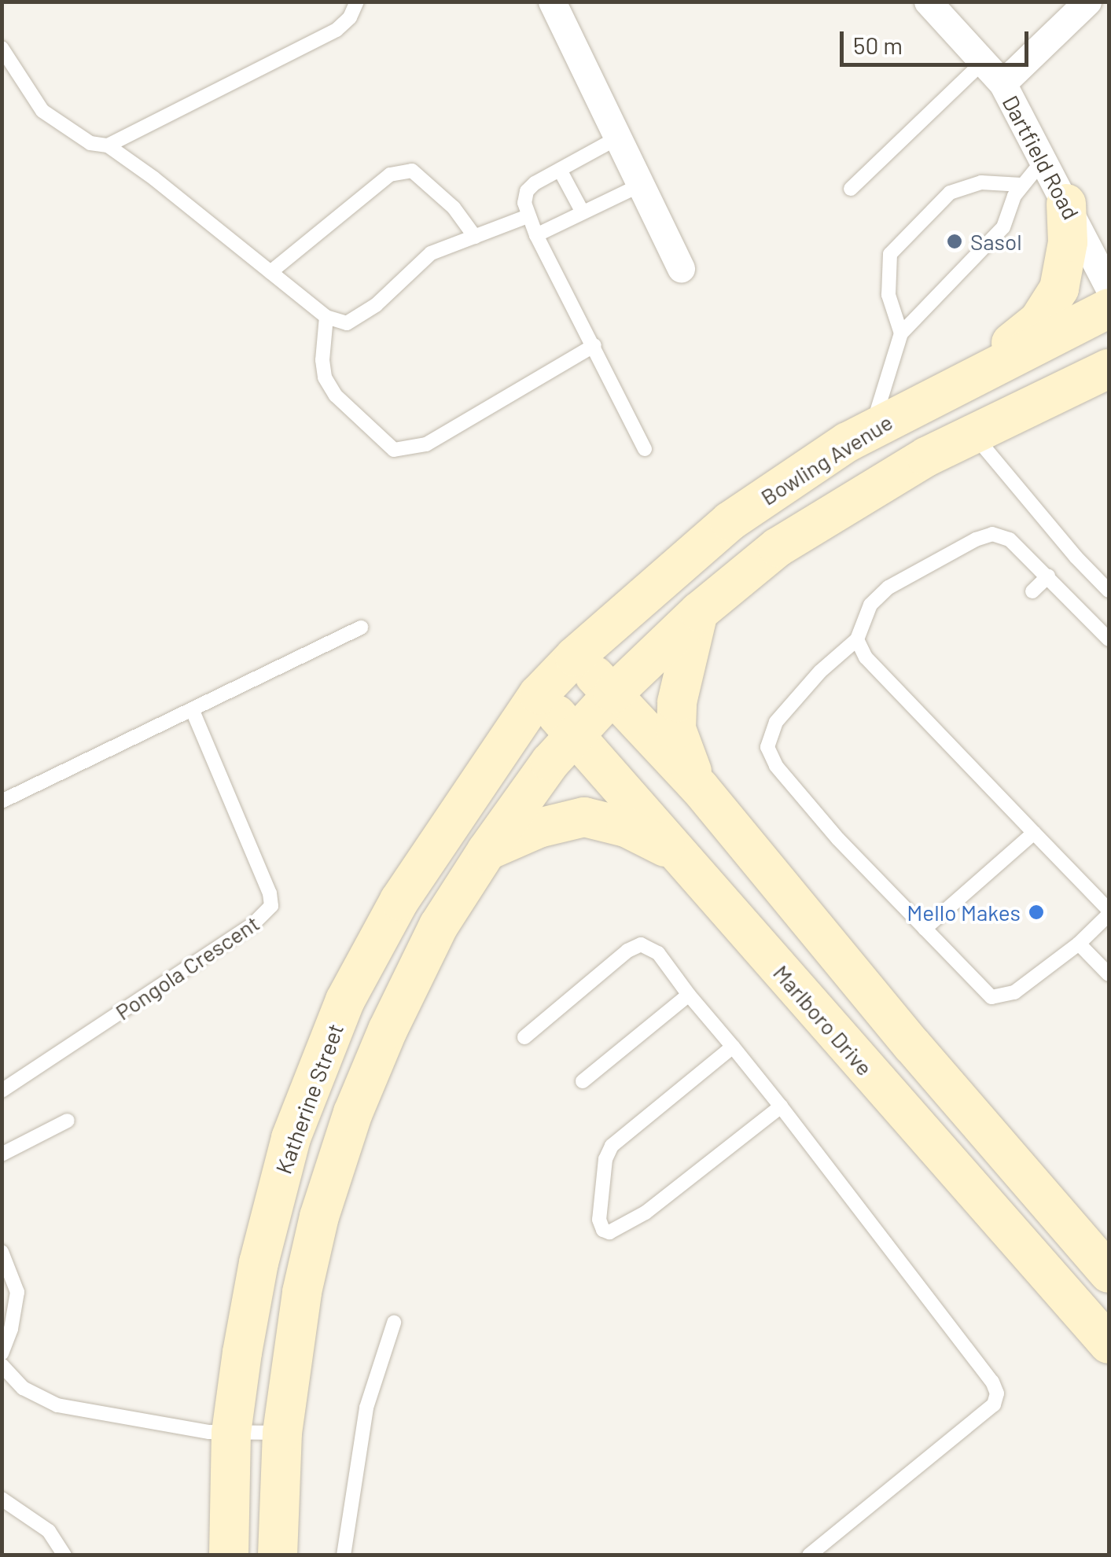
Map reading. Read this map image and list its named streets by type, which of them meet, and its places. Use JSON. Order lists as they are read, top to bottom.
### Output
{
  "streets": {
    "main road": ["Bowling Avenue", "Marlboro Drive", "Katherine Street"],
    "street": ["Dartfield Road"],
    "lane": ["Pongola Crescent"]
  },
  "crossings": [
    ["Bowling Avenue", "Marlboro Drive"],
    ["Bowling Avenue", "Katherine Street"],
    ["Marlboro Drive", "Katherine Street"]
  ],
  "places": ["Sasol", "Mello Makes"],
  "scale_bar": "50 m"
}
